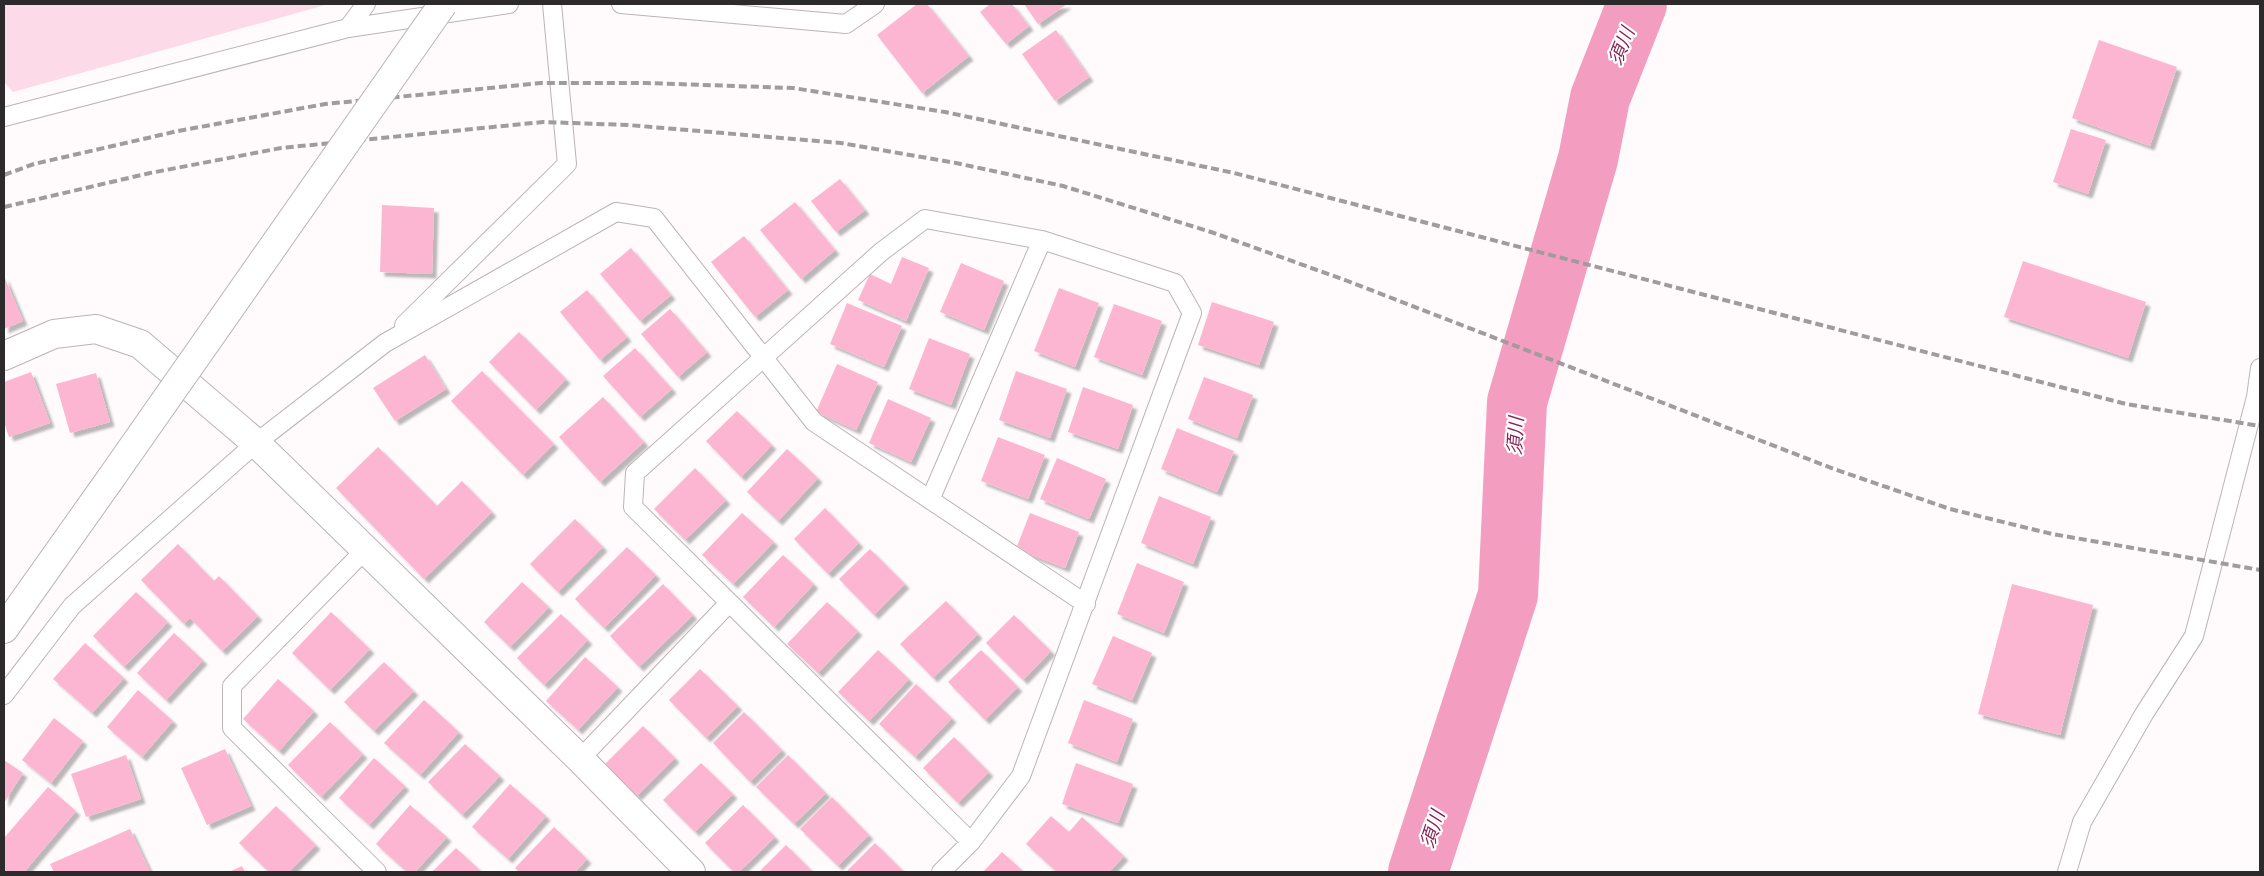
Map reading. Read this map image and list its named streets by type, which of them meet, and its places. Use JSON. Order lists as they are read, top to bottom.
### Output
{
  "water": ["須川"]
}
